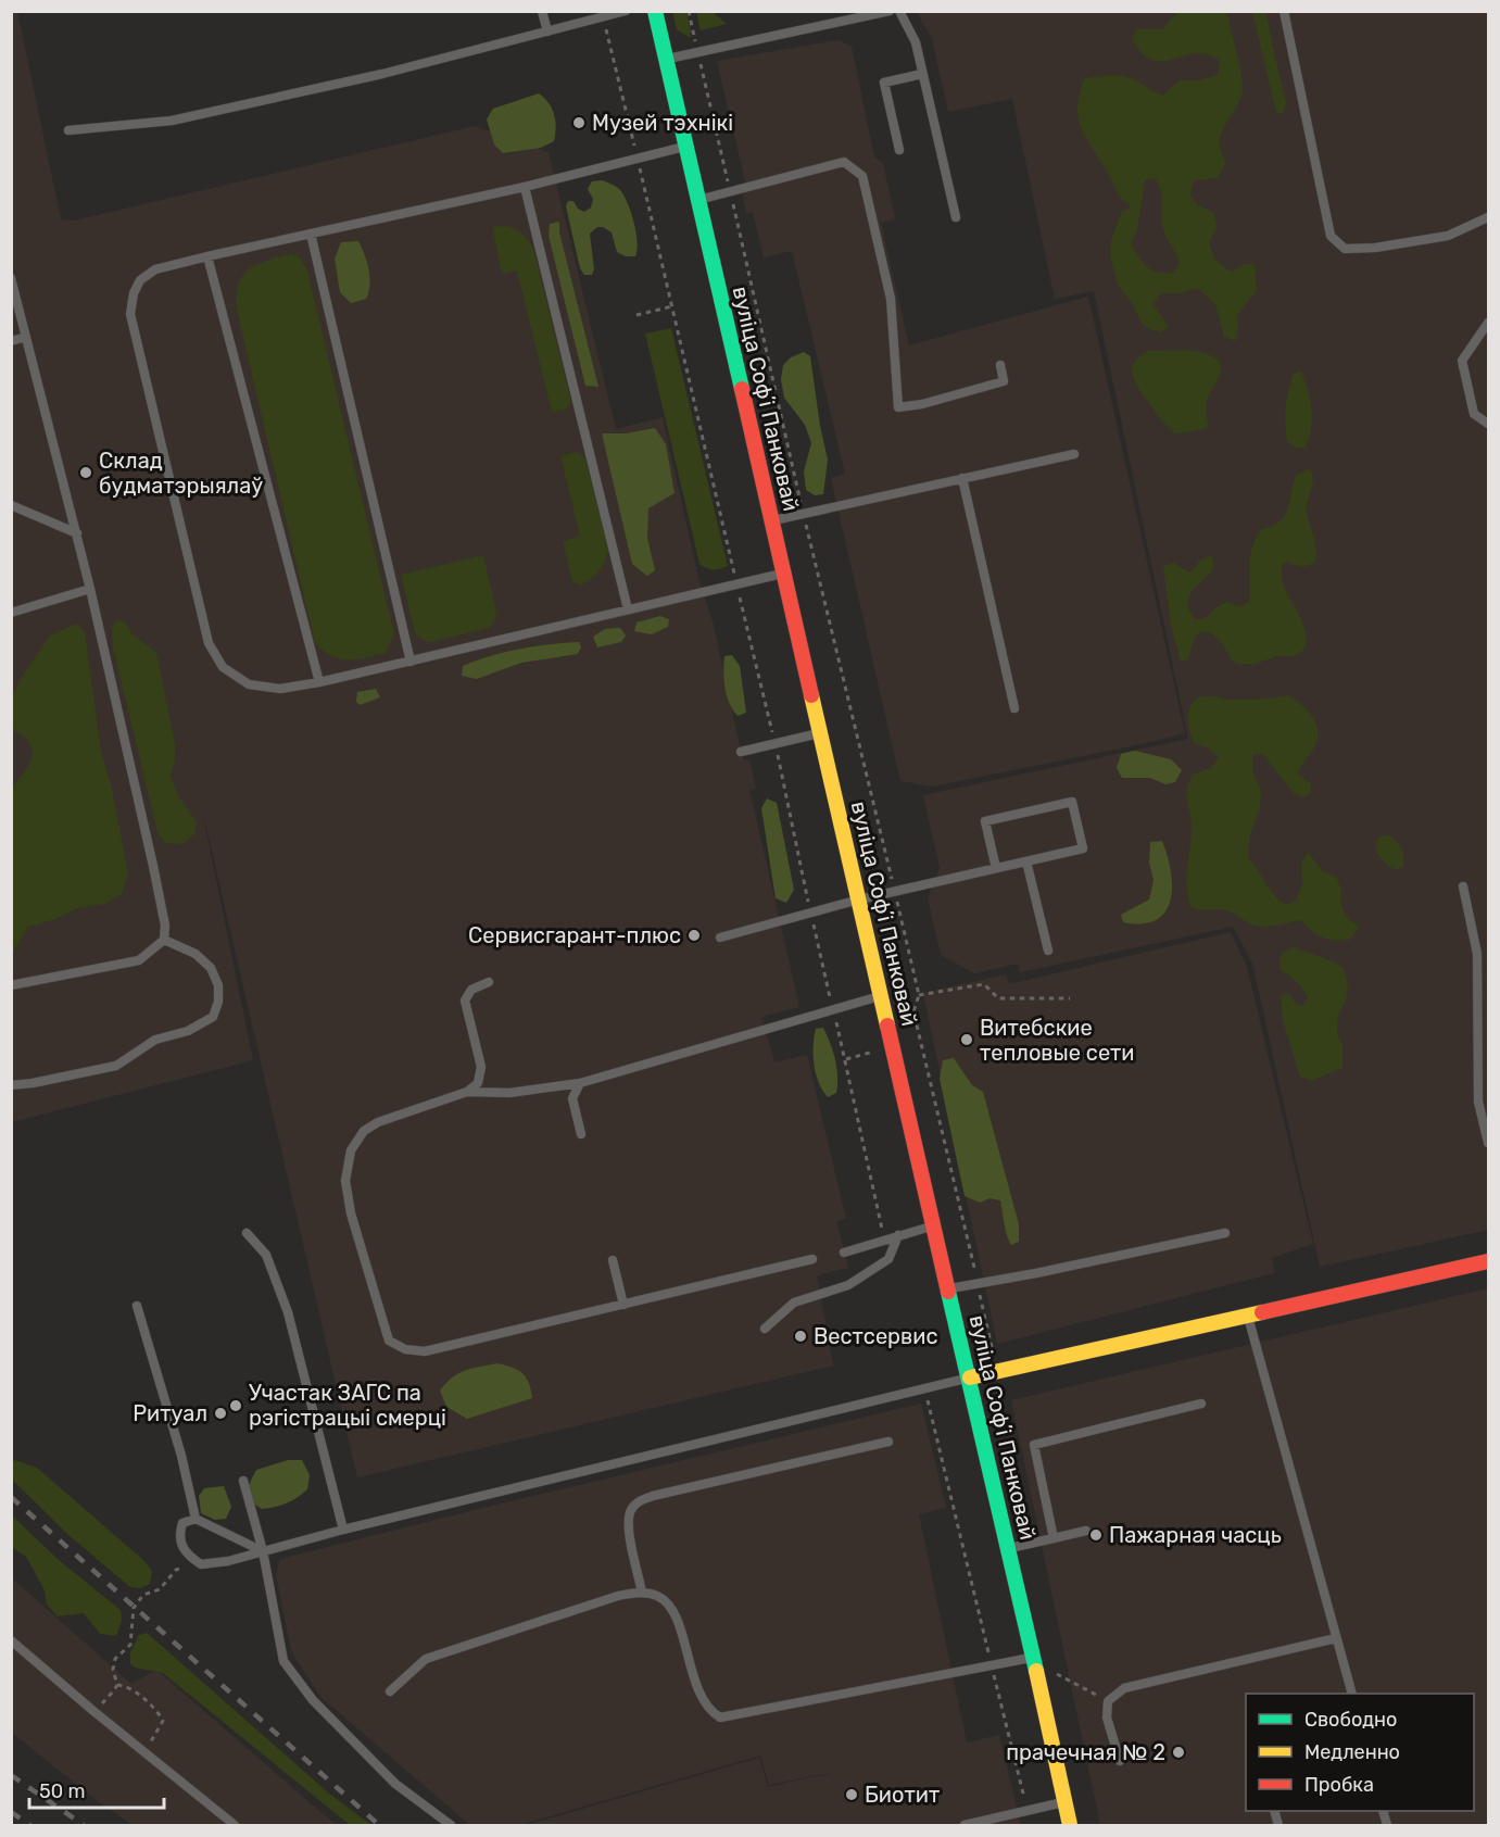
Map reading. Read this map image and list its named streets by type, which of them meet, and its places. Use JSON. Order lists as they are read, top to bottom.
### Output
{
  "streets": {
    "street": ["вуліца Софʼі Панковай"]
  },
  "places": [
    "Музей тэхнікі",
    "Склад будматэрыялаў",
    "Сервисгарант-плюс",
    "Витебские тепловые сети",
    "Вестсервис",
    "Участак ЗАГС па рэгістрацыі смерці",
    "Ритуал",
    "Пажарная часць",
    "прачечная № 2",
    "Биотит"
  ],
  "legend": ["Свободно", "Медленно", "Пробка"],
  "scale_bar": "50 m"
}
